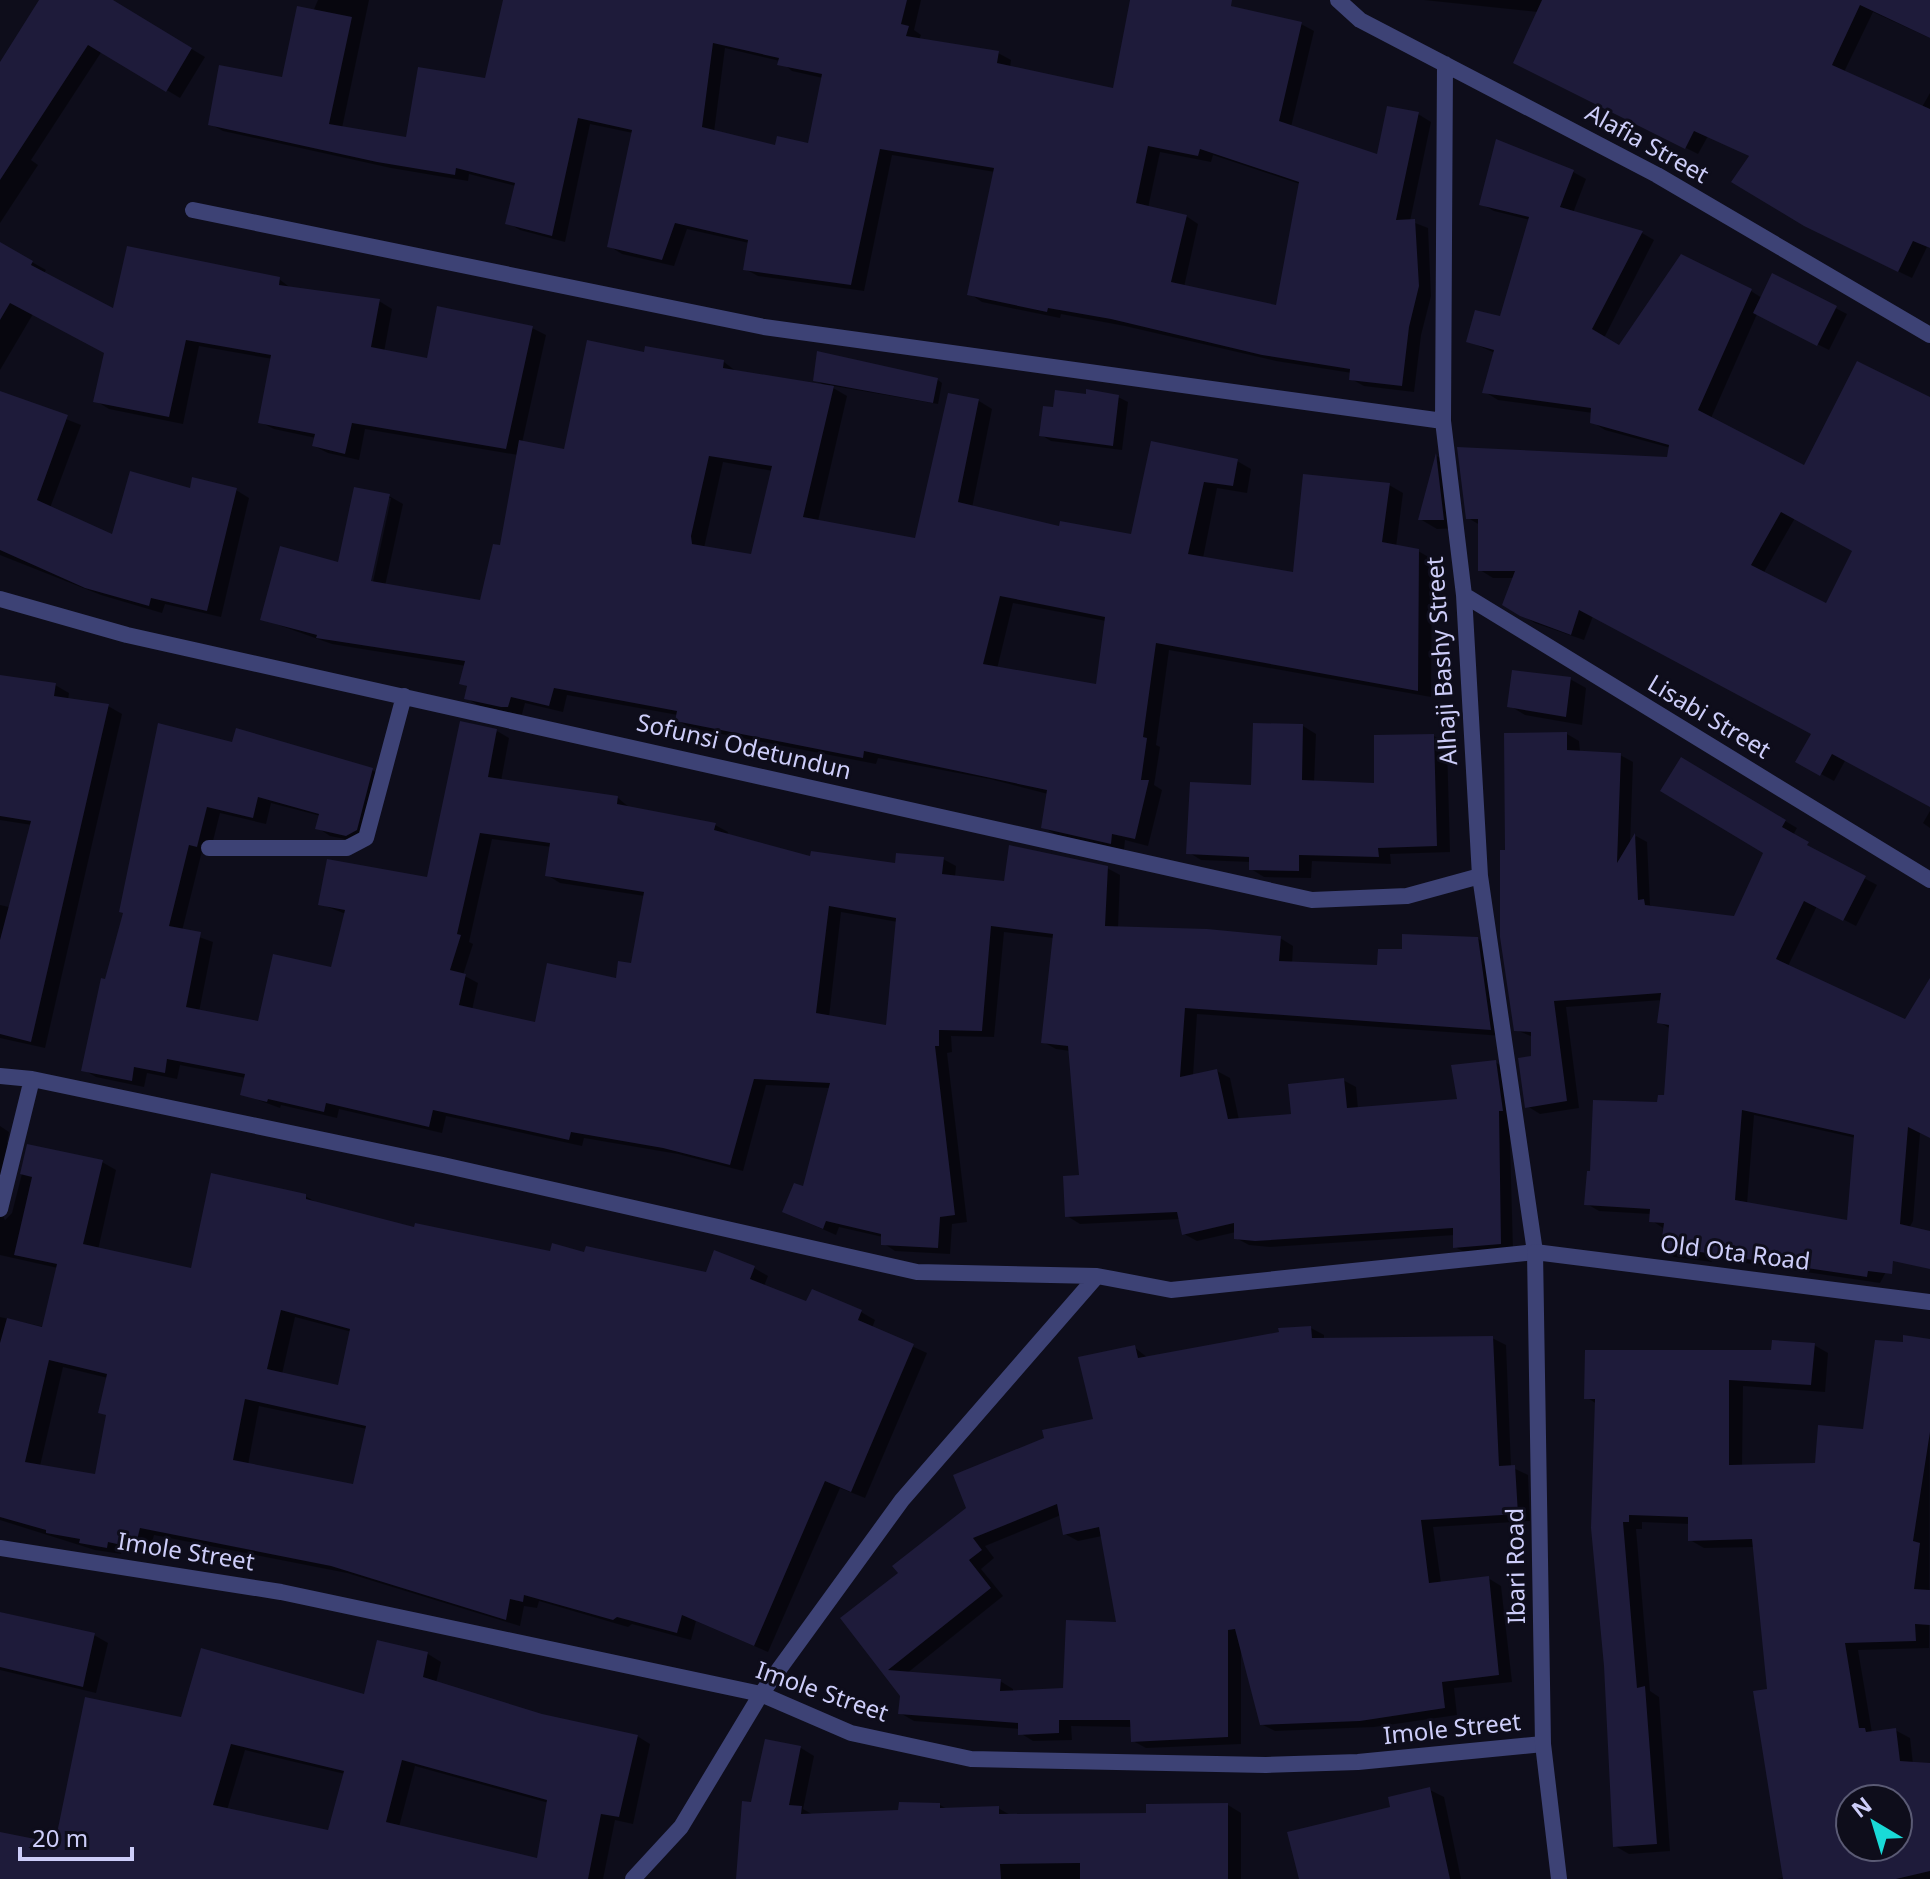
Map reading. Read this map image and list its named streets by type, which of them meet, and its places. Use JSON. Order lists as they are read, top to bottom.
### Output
{
  "streets": {
    "street": [
      "Alafia Street",
      "Alhaji Bashy Street",
      "Lisabi Street",
      "Sofunsi Odetundun",
      "Old Ota Road",
      "Imole Street",
      "Ibari Road"
    ]
  },
  "crossings": [
    ["Alafia Street", "Alhaji Bashy Street"],
    ["Alhaji Bashy Street", "Lisabi Street"],
    ["Alhaji Bashy Street", "Sofunsi Odetundun"],
    ["Alhaji Bashy Street", "Old Ota Road"],
    ["Alhaji Bashy Street", "Ibari Road"],
    ["Old Ota Road", "Ibari Road"],
    ["Imole Street", "Ibari Road"]
  ],
  "scale_bar": "20 m",
  "north": "top left"
}
